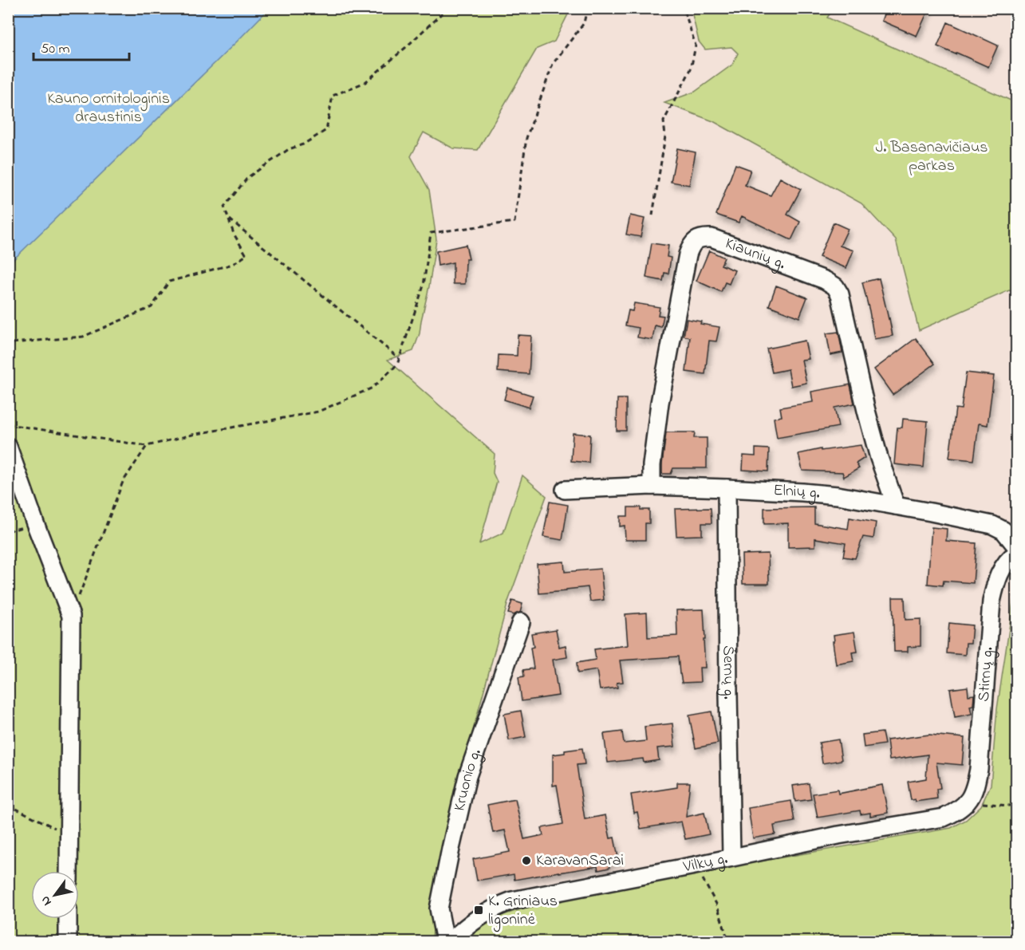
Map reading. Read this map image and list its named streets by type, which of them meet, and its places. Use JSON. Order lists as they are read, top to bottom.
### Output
{
  "streets": {
    "street": [
      "Kiaunių g.",
      "Elnių g.",
      "Šernų g.",
      "Stirnų g.",
      "Kruonio g.",
      "Vilkų g."
    ]
  },
  "crossings": [
    ["Kiaunių g.", "Elnių g."],
    ["Elnių g.", "Šernų g."],
    ["Šernų g.", "Vilkų g."],
    ["Stirnų g.", "Vilkų g."]
  ],
  "parks": ["Kauno ornitologinis draustinis", "J. Basanavičiaus parkas"],
  "places": {
    "other": ["KaravanSarai"],
    "transit": ["K. Griniaus ligoninė"]
  },
  "scale_bar": "50 m",
  "north": "bottom left"
}
